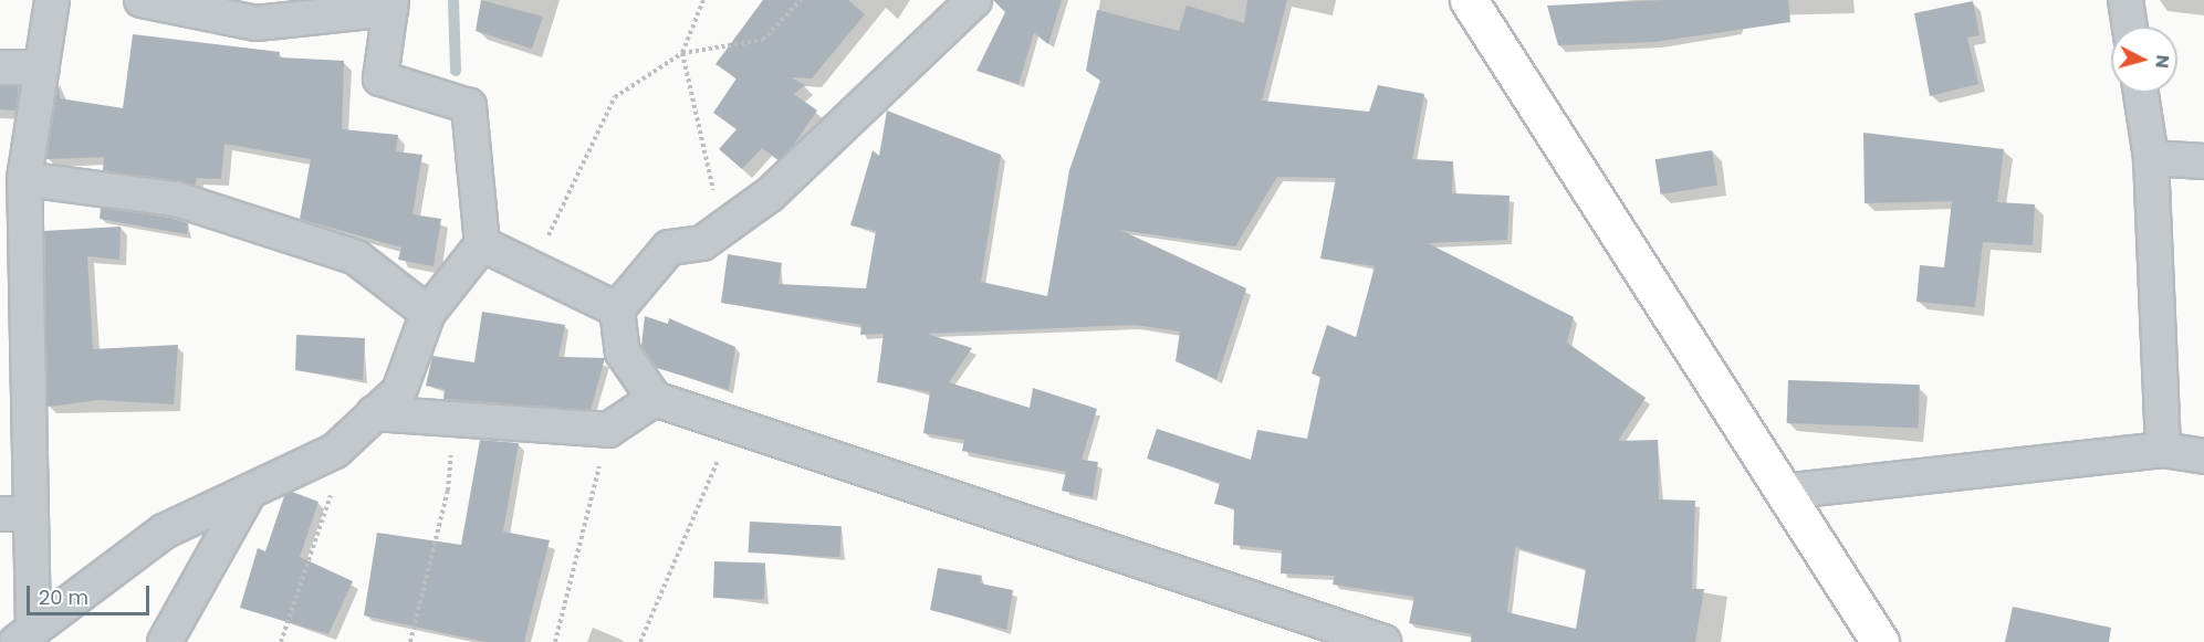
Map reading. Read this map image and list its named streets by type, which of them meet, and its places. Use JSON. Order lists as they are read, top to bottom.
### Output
{
  "scale_bar": "20 m",
  "north": "right"
}
